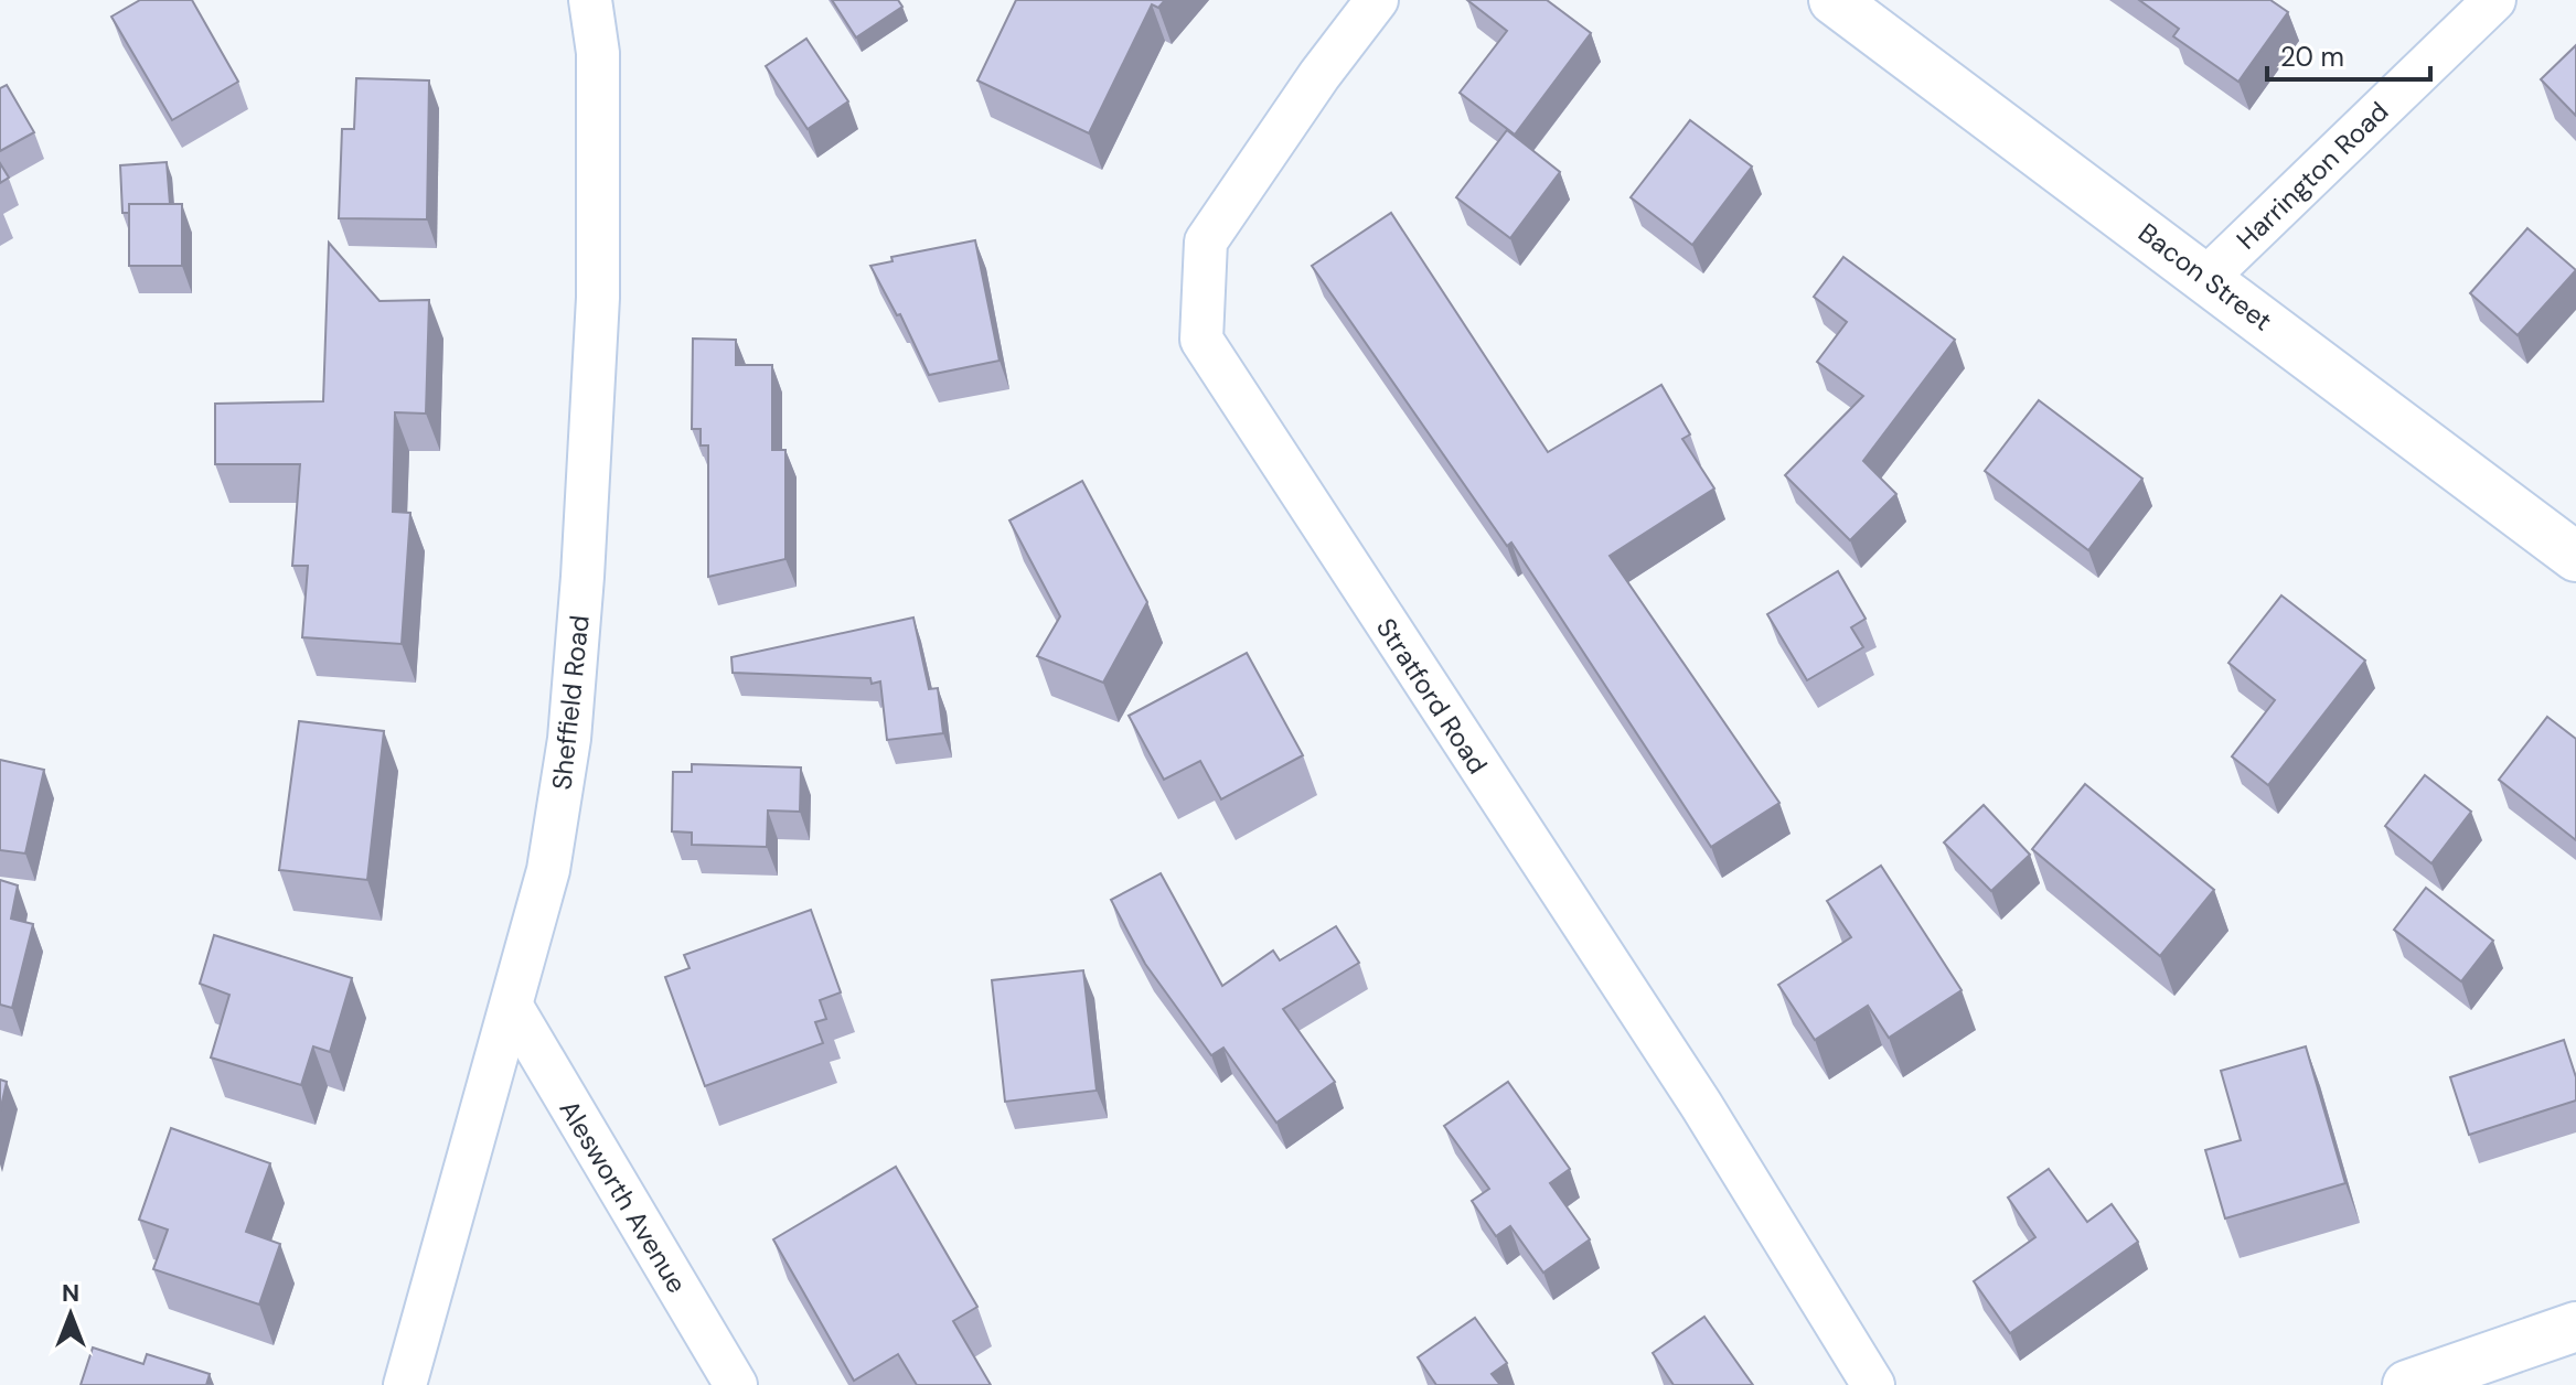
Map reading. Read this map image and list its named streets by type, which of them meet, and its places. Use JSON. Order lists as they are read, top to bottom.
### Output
{
  "streets": {
    "street": [
      "Harrington Road",
      "Bacon Street",
      "Stratford Road",
      "Sheffield Road",
      "Alesworth Avenue"
    ]
  },
  "crossings": [
    ["Harrington Road", "Bacon Street"],
    ["Sheffield Road", "Alesworth Avenue"]
  ],
  "scale_bar": "20 m",
  "north": "top"
}
